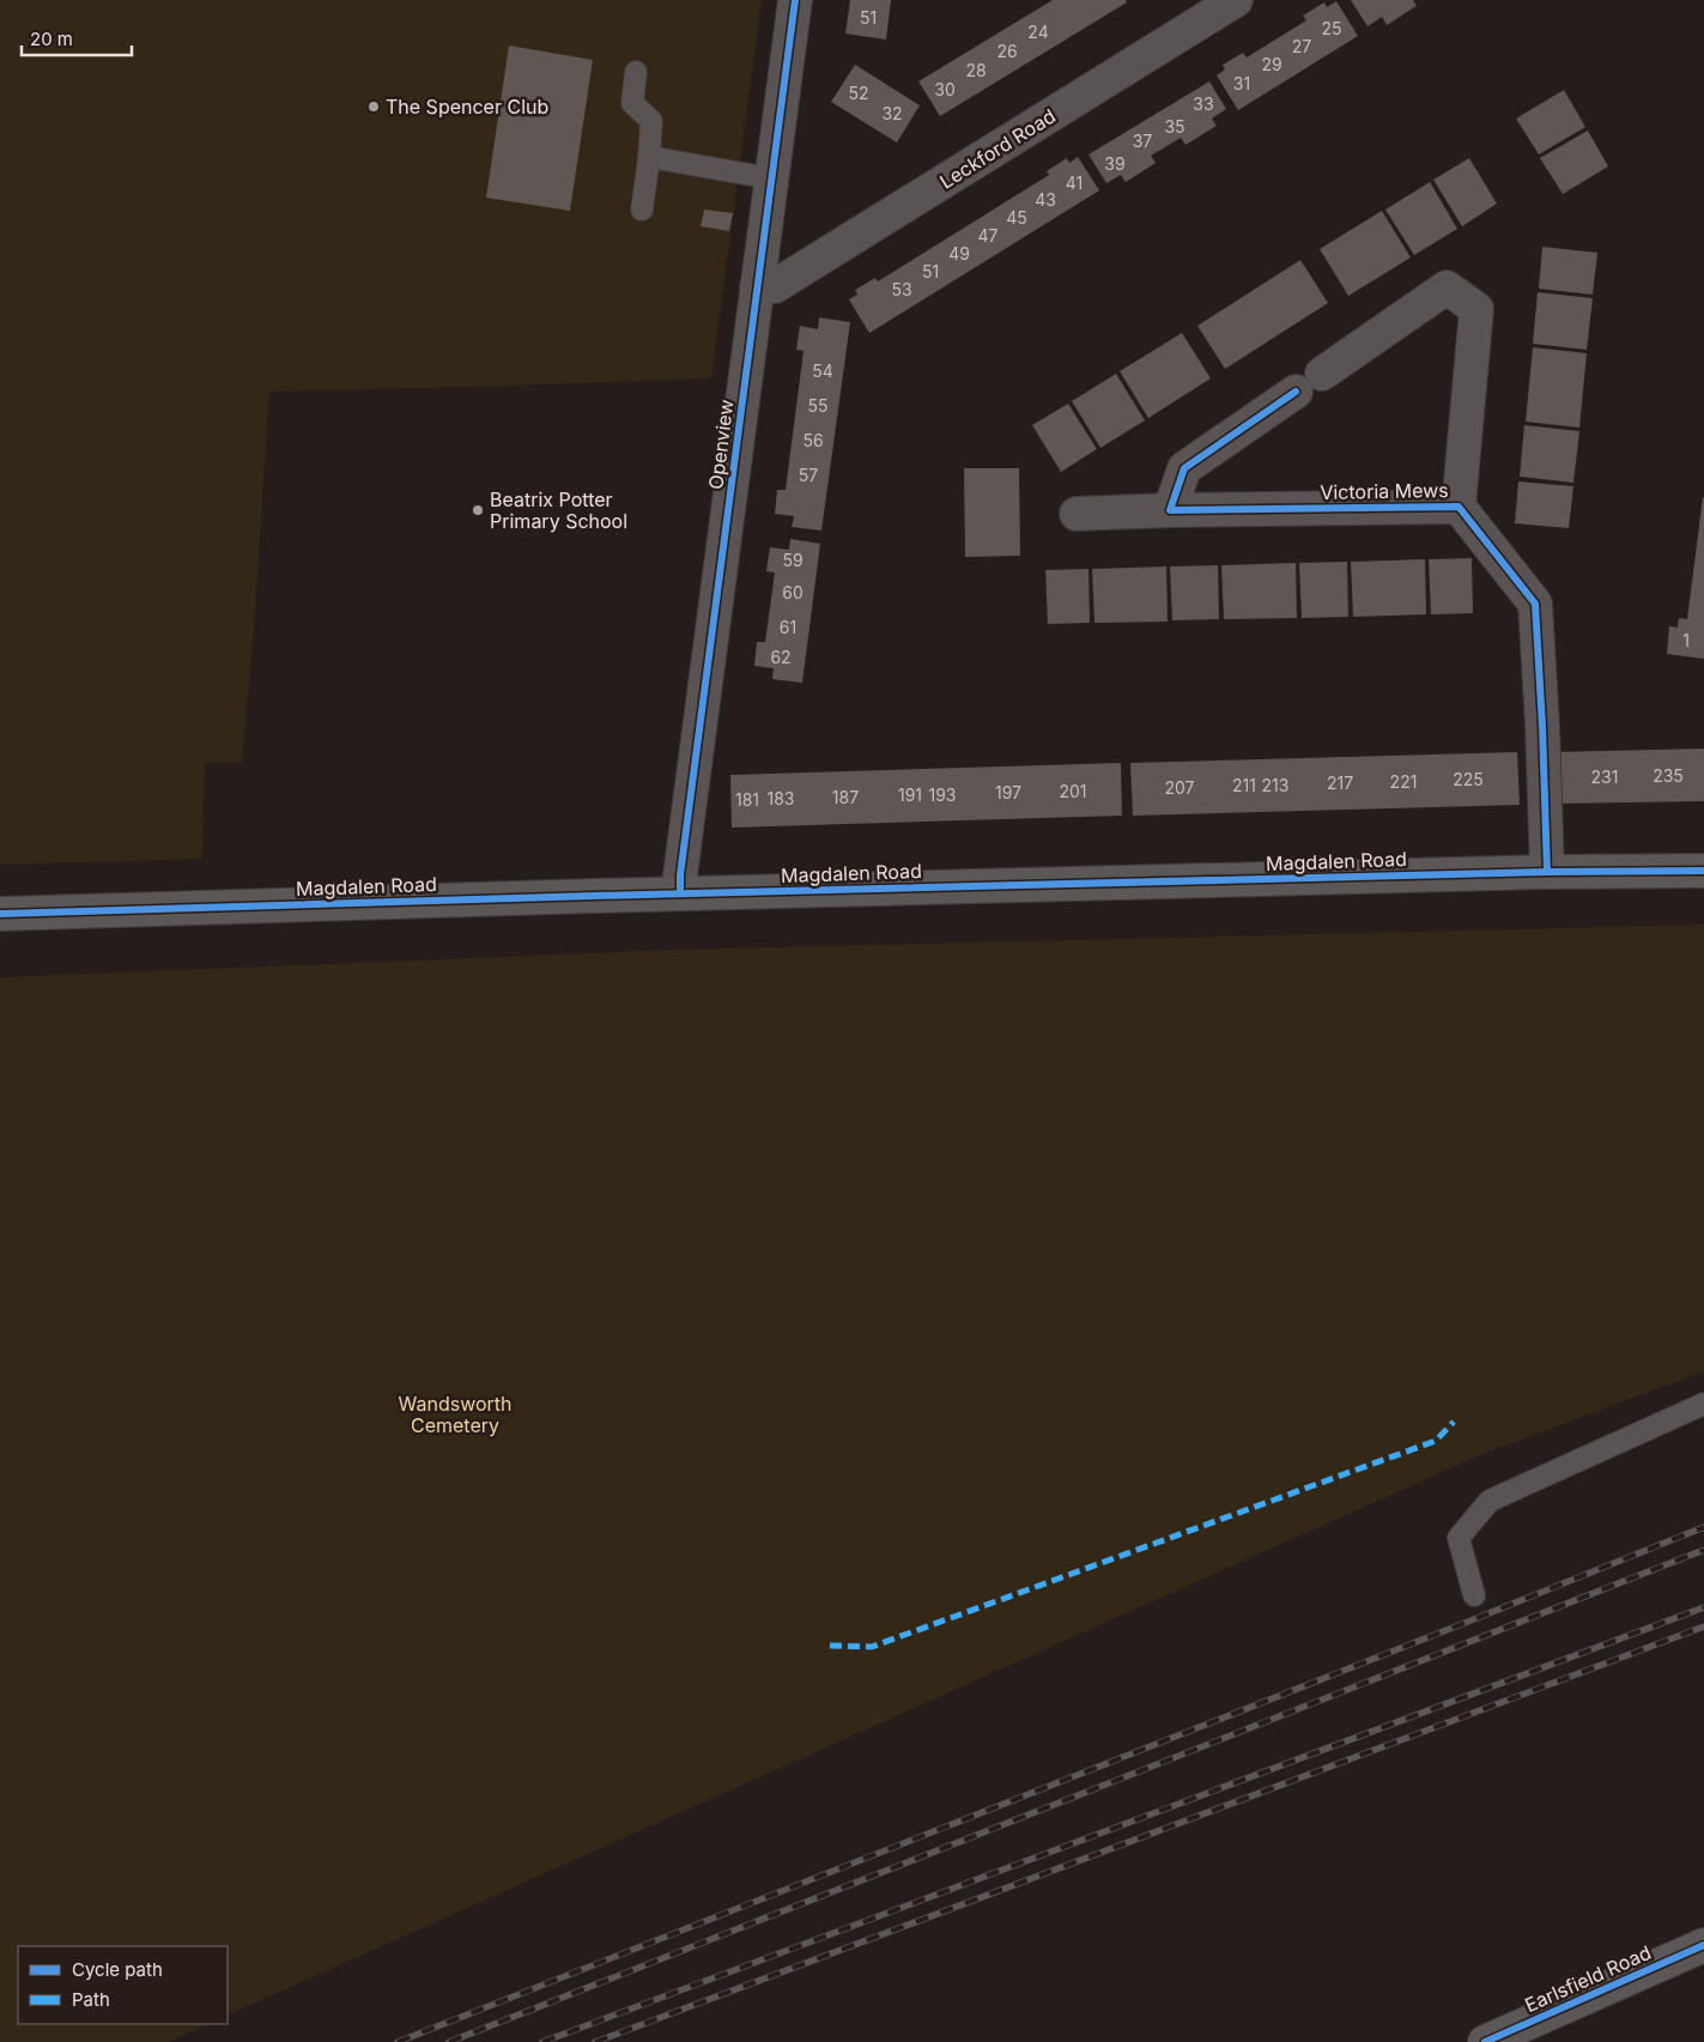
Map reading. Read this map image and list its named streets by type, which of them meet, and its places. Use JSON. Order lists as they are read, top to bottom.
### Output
{
  "streets": {
    "street": [
      "Leckford Road",
      "Openview",
      "Victoria Mews",
      "Magdalen Road",
      "Earlsfield Road"
    ]
  },
  "crossings": [
    ["Leckford Road", "Openview"],
    ["Openview", "Magdalen Road"],
    ["Victoria Mews", "Magdalen Road"]
  ],
  "parks": ["Wandsworth Cemetery"],
  "places": ["The Spencer Club", "Beatrix Potter Primary School"],
  "house_numbers": [
    "51",
    "25",
    "24",
    "27",
    "26",
    "29",
    "28",
    "31",
    "30",
    "52",
    "33",
    "32",
    "35",
    "37",
    "39",
    "41",
    "43",
    "45",
    "47",
    "49",
    "51",
    "53",
    "54",
    "55",
    "56",
    "57",
    "59",
    "60",
    "61",
    "1",
    "62",
    "235",
    "231",
    "225",
    "221",
    "217",
    "211",
    "213",
    "207",
    "201",
    "197",
    "191",
    "193",
    "187",
    "183",
    "181"
  ],
  "legend": ["Cycle path", "Path"],
  "scale_bar": "20 m"
}
